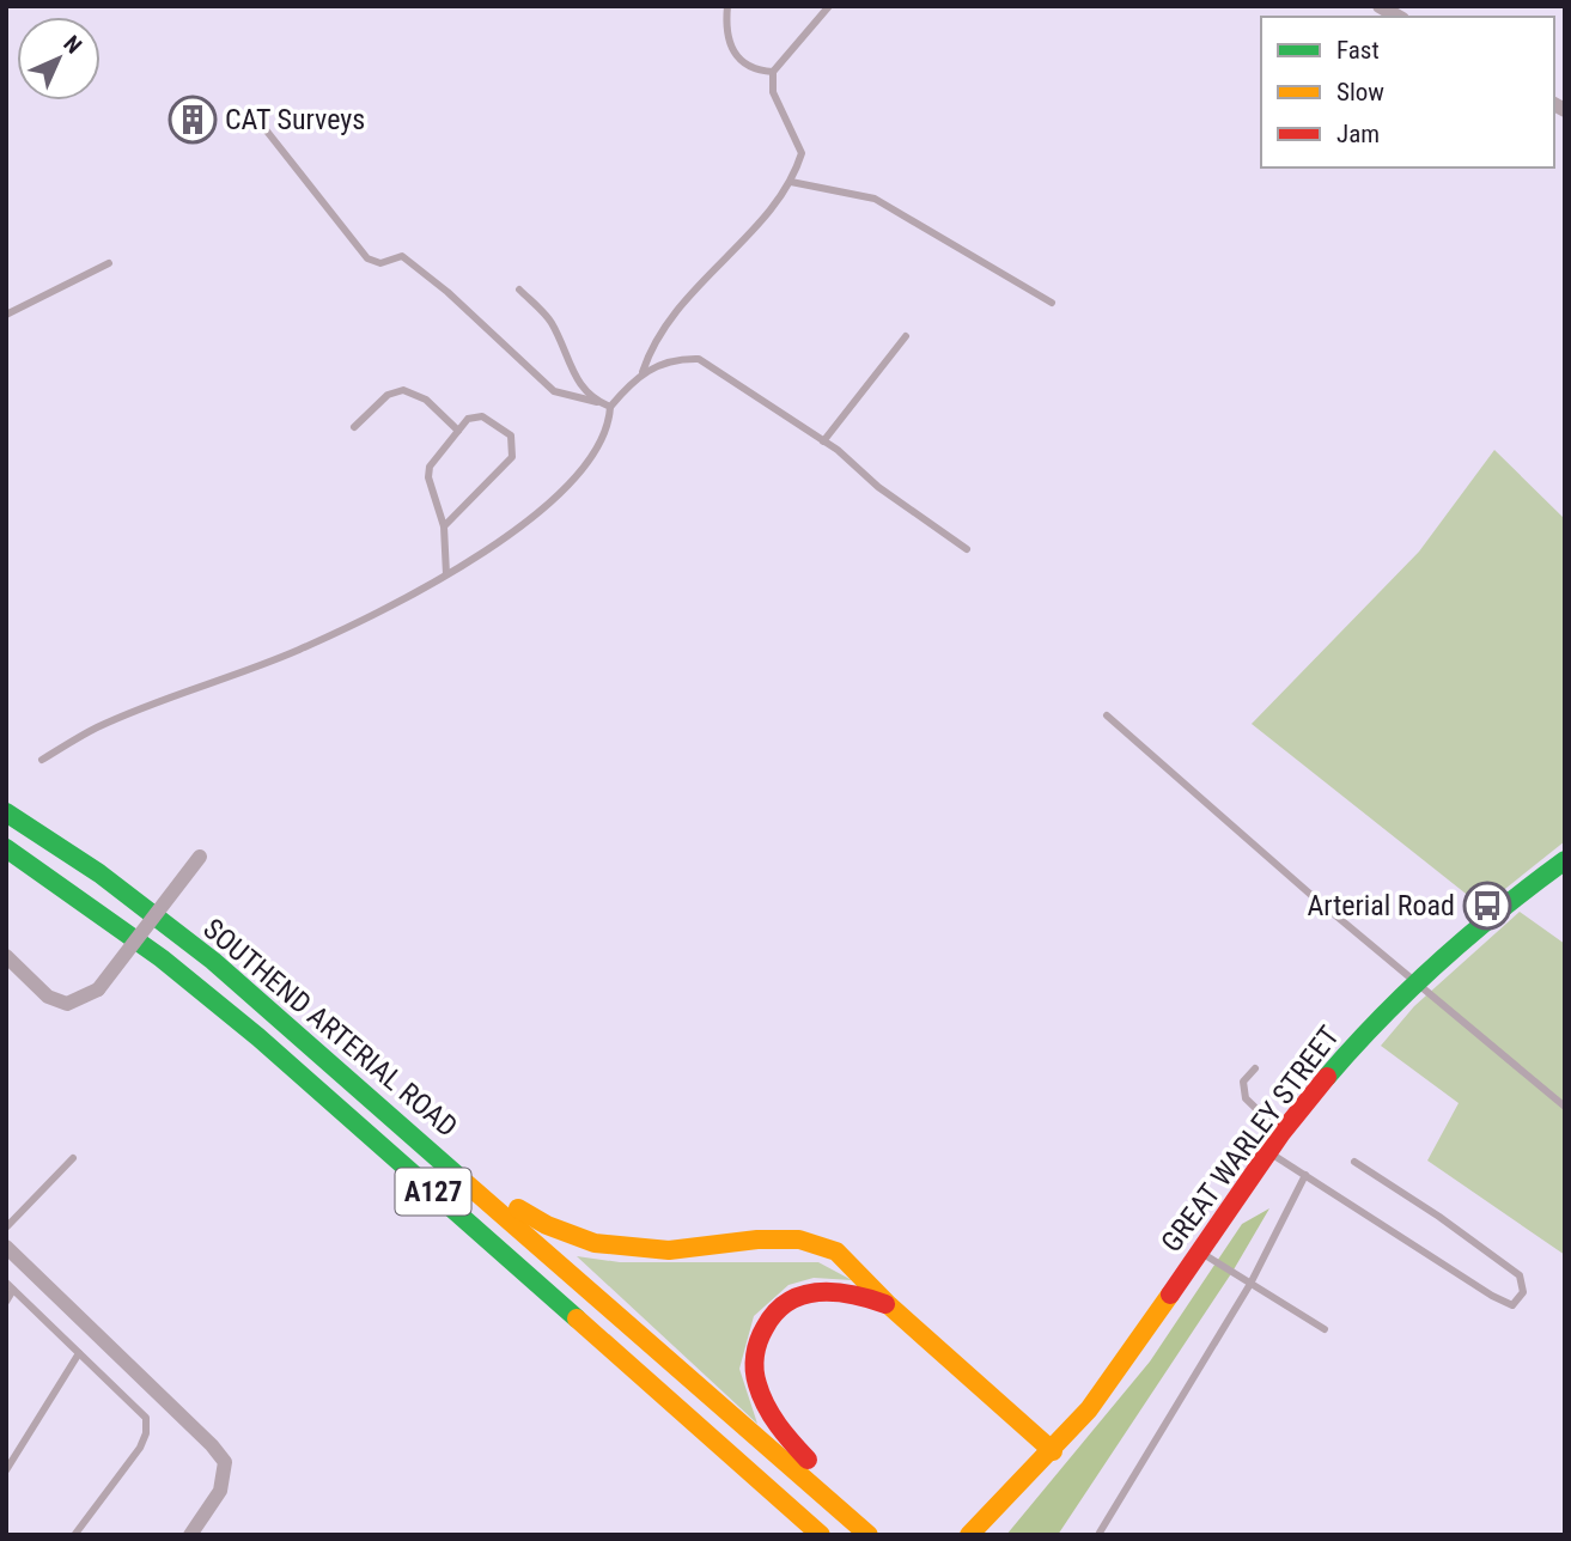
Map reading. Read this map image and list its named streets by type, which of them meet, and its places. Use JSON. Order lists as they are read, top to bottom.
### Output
{
  "streets": {
    "main road": ["SOUTHEND ARTERIAL ROAD", "GREAT WARLEY STREET", "A127"]
  },
  "places": {
    "building": ["CAT Surveys"],
    "bus stop": ["Arterial Road"]
  },
  "legend": ["Fast", "Slow", "Jam"],
  "north": "top right"
}
